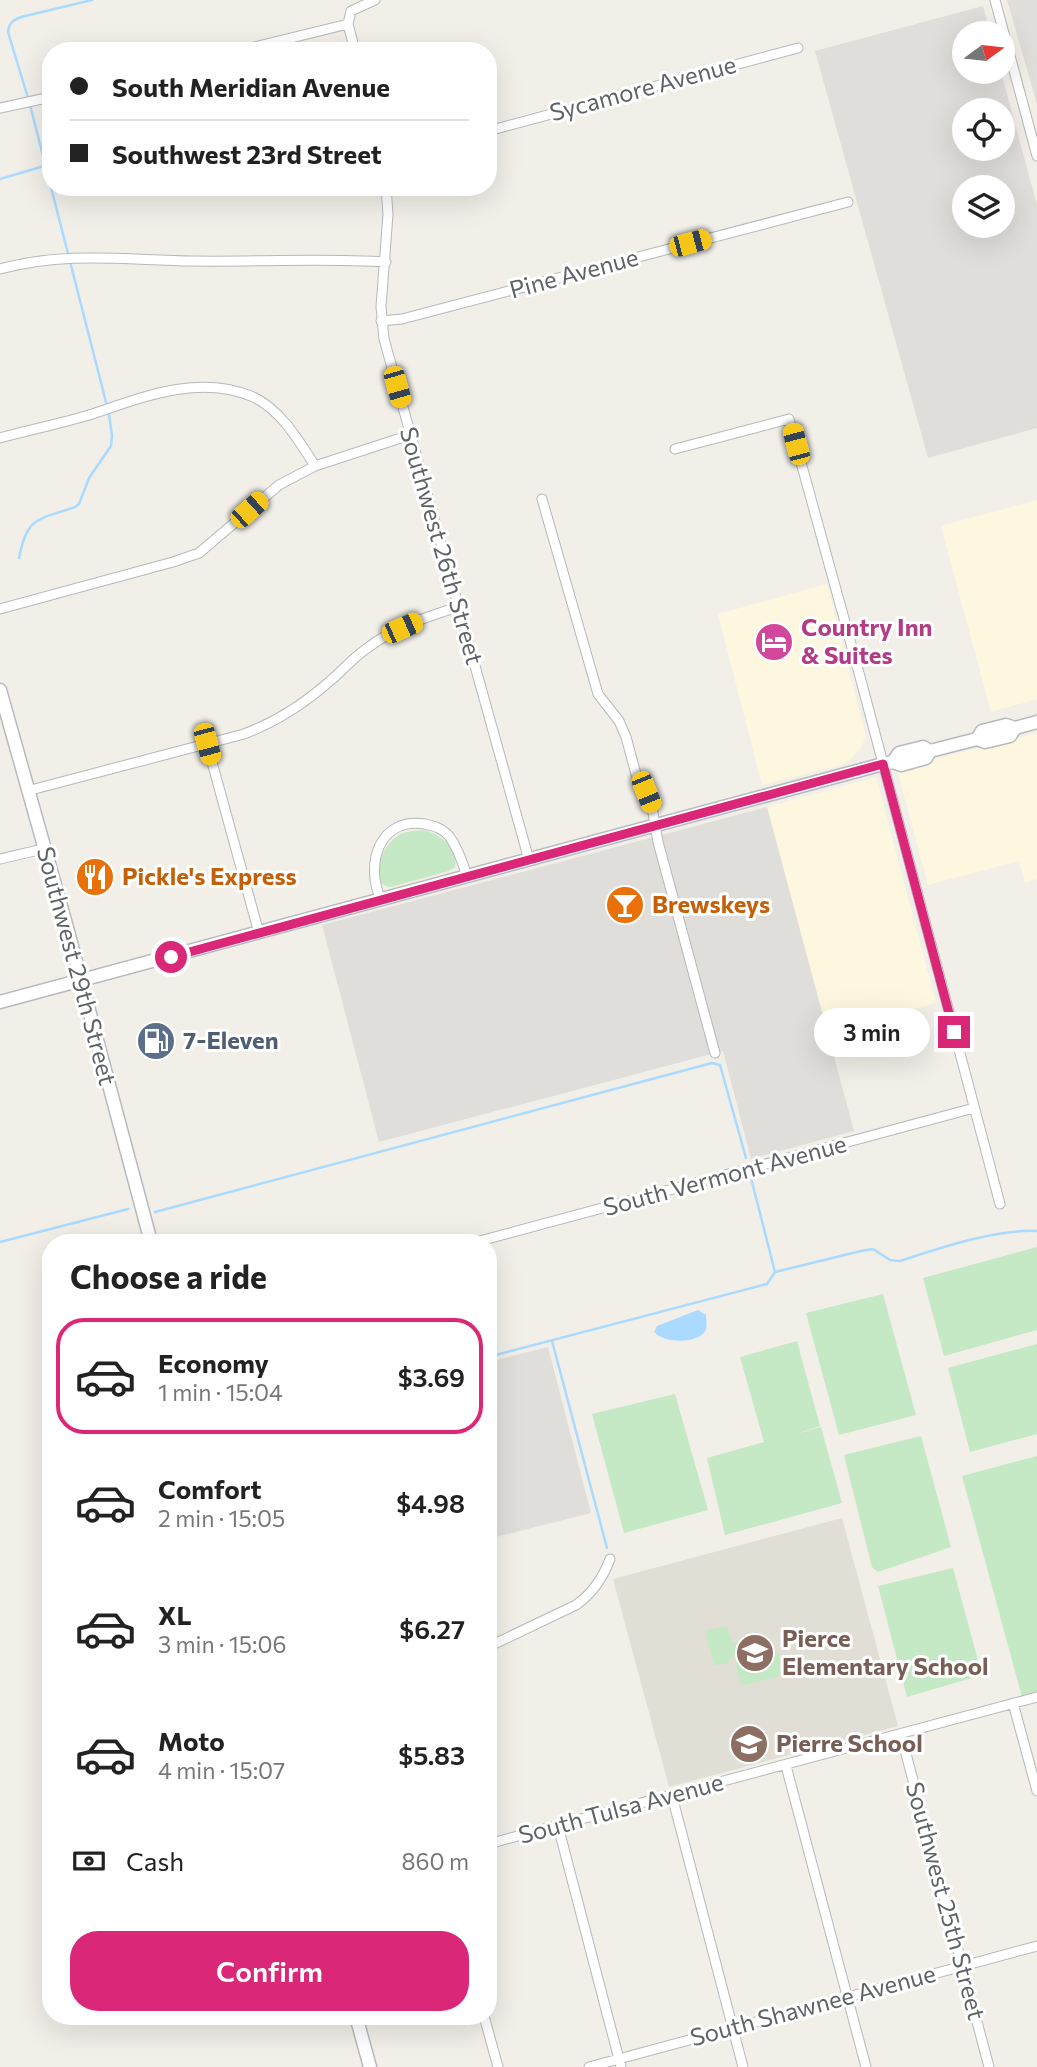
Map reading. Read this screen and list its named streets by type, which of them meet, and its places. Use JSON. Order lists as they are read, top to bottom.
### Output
{
  "streets": {
    "main road": ["Southwest 29th Street"],
    "street": [
      "Sycamore Avenue",
      "Pine Avenue",
      "Southwest 26th Street",
      "South Vermont Avenue",
      "South Tulsa Avenue",
      "Southwest 25th Street",
      "South Shawnee Avenue"
    ]
  },
  "crossings": [
    ["Pine Avenue", "Southwest 26th Street"],
    ["South Tulsa Avenue", "Southwest 25th Street"],
    ["Southwest 25th Street", "South Shawnee Avenue"]
  ],
  "places": {
    "hotel": ["Country Inn & Suites"],
    "restaurant": ["Pickle's Express"],
    "bar": ["Brewskeys"],
    "fuel station": ["7-Eleven"],
    "school or university": ["Pierce Elementary School", "Pierre School"]
  },
  "north": "right",
  "page": {
    "banner": ["South Meridian Avenue", "Southwest 23rd Street"],
    "bubble": "3 min",
    "heading": "Choose a ride",
    "list": [
      {
        "name": "Economy",
        "note": "1 min · 15:04",
        "value": "$3.69"
      },
      {
        "name": "Comfort",
        "note": "2 min · 15:05",
        "value": "$4.98"
      },
      {
        "name": "XL",
        "note": "3 min · 15:06",
        "value": "$6.27"
      },
      {
        "name": "Moto",
        "note": "4 min · 15:07",
        "value": "$5.83"
      }
    ],
    "pay": ["Cash", "860 m"],
    "buttons": "Confirm"
  }
}
